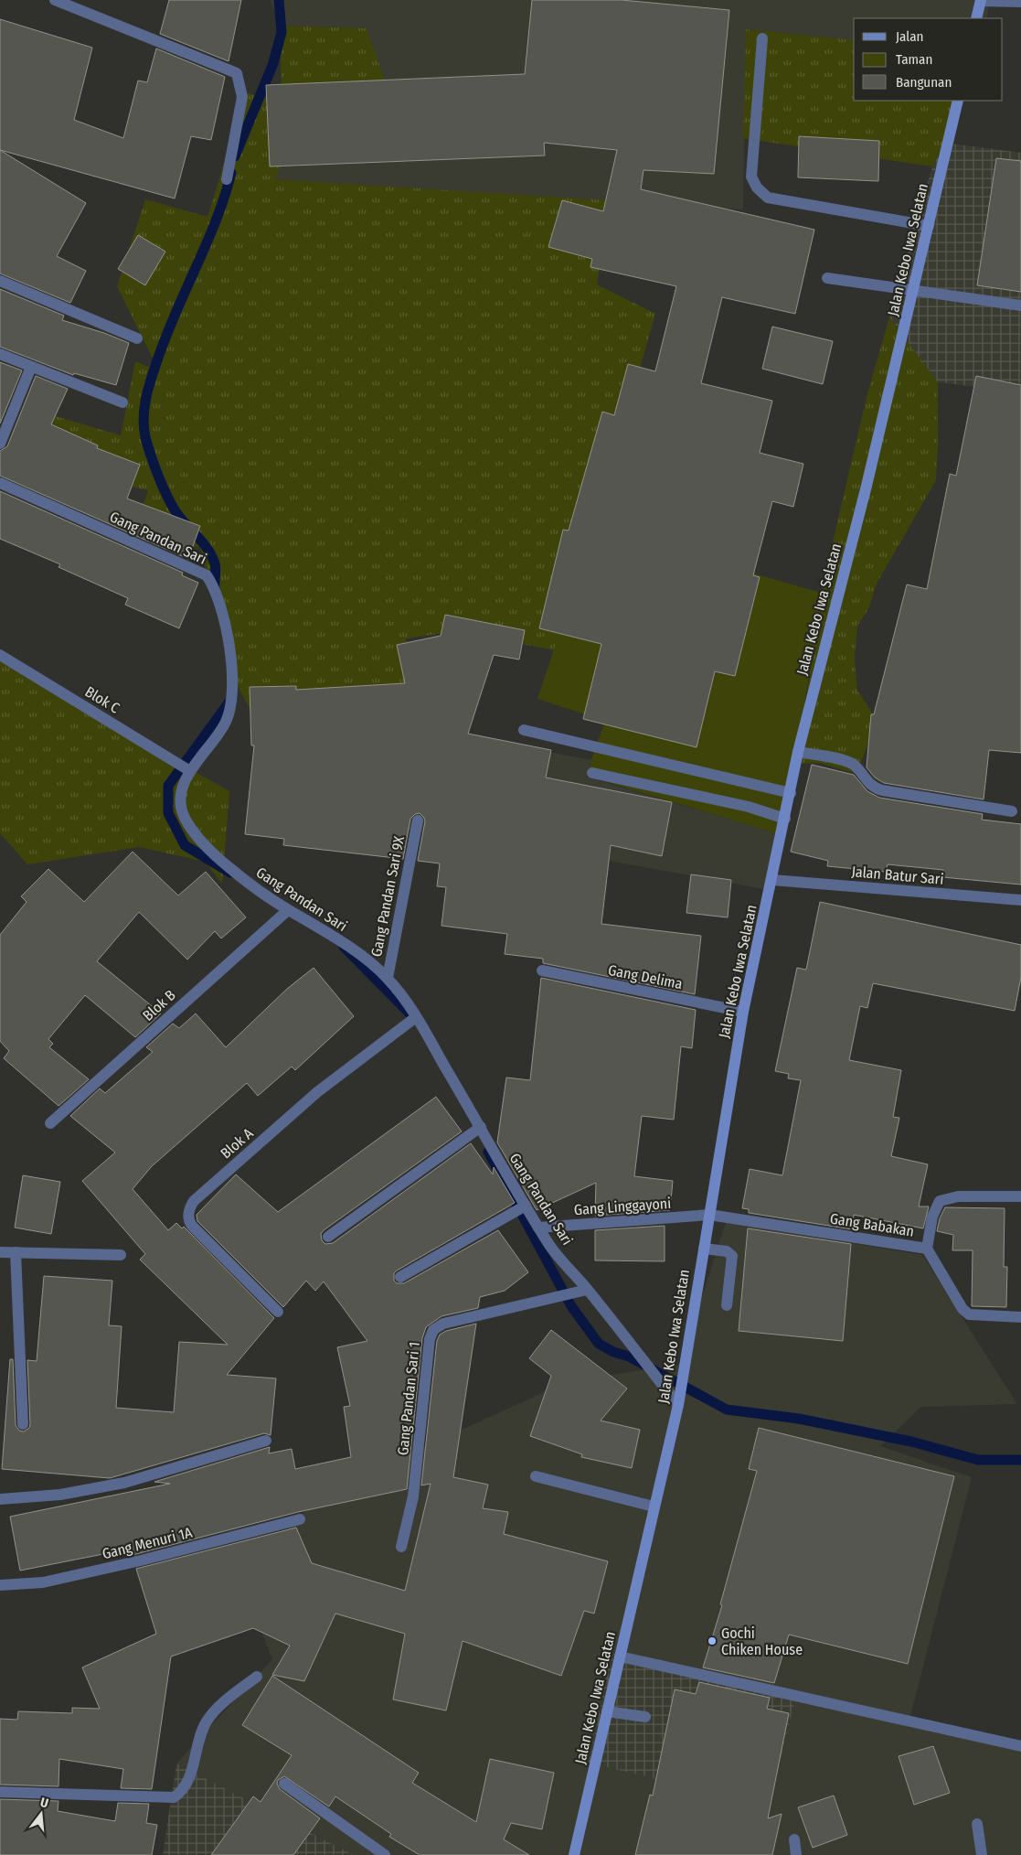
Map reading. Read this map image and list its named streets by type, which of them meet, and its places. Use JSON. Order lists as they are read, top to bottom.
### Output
{
  "streets": {
    "street": [
      "Jalan Kebo Iwa Selatan",
      "Gang Pandan Sari",
      "Blok C",
      "Jalan Batur Sari",
      "Gang Pandan Sari 9X",
      "Gang Delima",
      "Blok B",
      "Blok A",
      "Gang Linggayoni",
      "Gang Babakan",
      "Gang Pandan Sari 1",
      "Gang Menuri 1A"
    ]
  },
  "crossings": [
    ["Jalan Kebo Iwa Selatan", "Gang Pandan Sari"],
    ["Jalan Kebo Iwa Selatan", "Jalan Batur Sari"],
    ["Jalan Kebo Iwa Selatan", "Gang Delima"],
    ["Jalan Kebo Iwa Selatan", "Gang Linggayoni"],
    ["Jalan Kebo Iwa Selatan", "Gang Babakan"],
    ["Gang Pandan Sari", "Blok C"],
    ["Gang Pandan Sari", "Gang Pandan Sari 9X"],
    ["Gang Pandan Sari", "Blok B"],
    ["Gang Pandan Sari", "Blok A"],
    ["Gang Pandan Sari", "Gang Linggayoni"],
    ["Gang Pandan Sari", "Gang Pandan Sari 1"],
    ["Gang Linggayoni", "Gang Babakan"]
  ],
  "places": ["Gochi Chiken House"],
  "legend": ["Jalan", "Taman", "Bangunan"],
  "north": "top"
}
